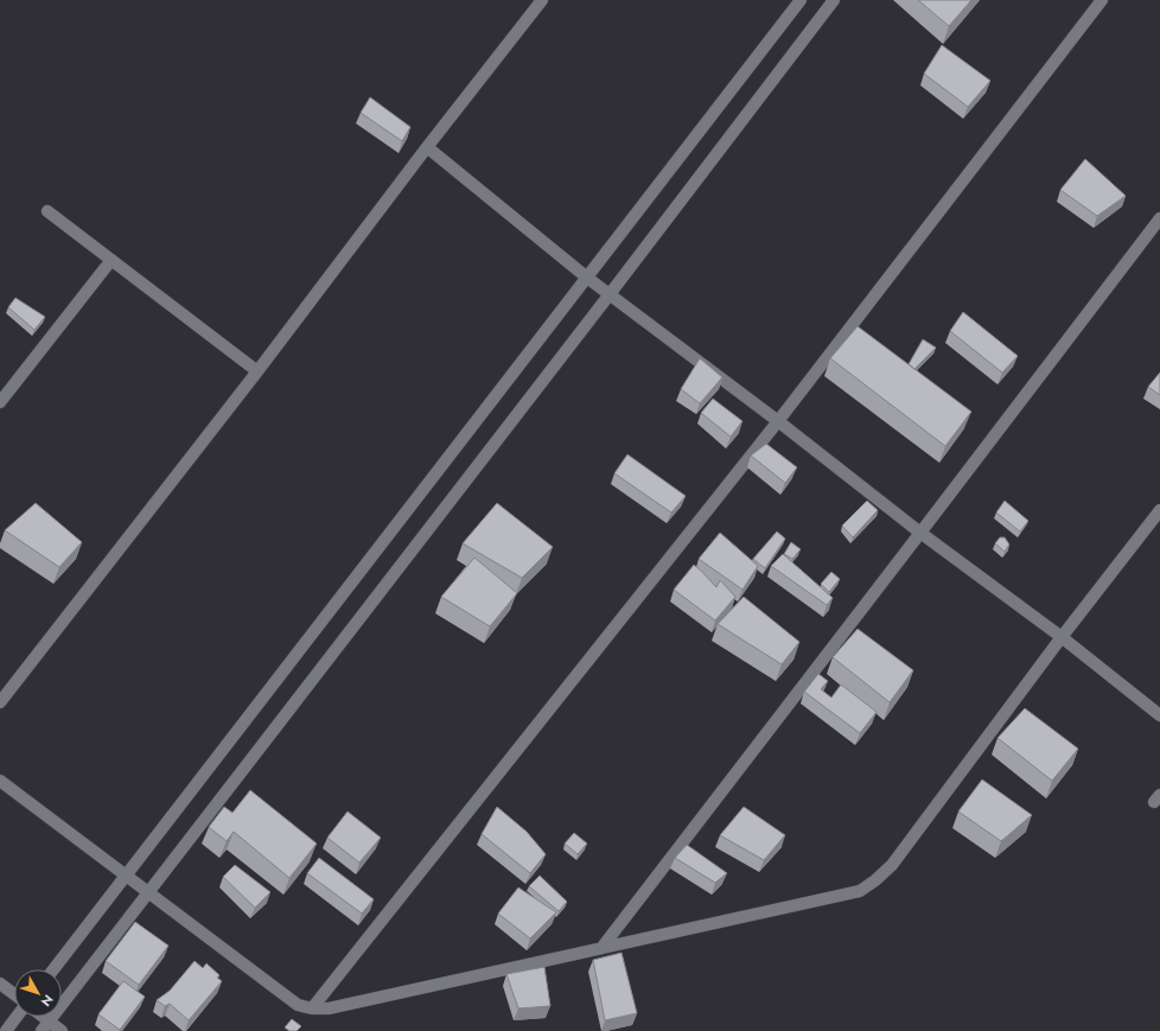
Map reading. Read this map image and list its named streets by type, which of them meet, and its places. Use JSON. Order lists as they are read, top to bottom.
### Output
{
  "north": "bottom right"
}
